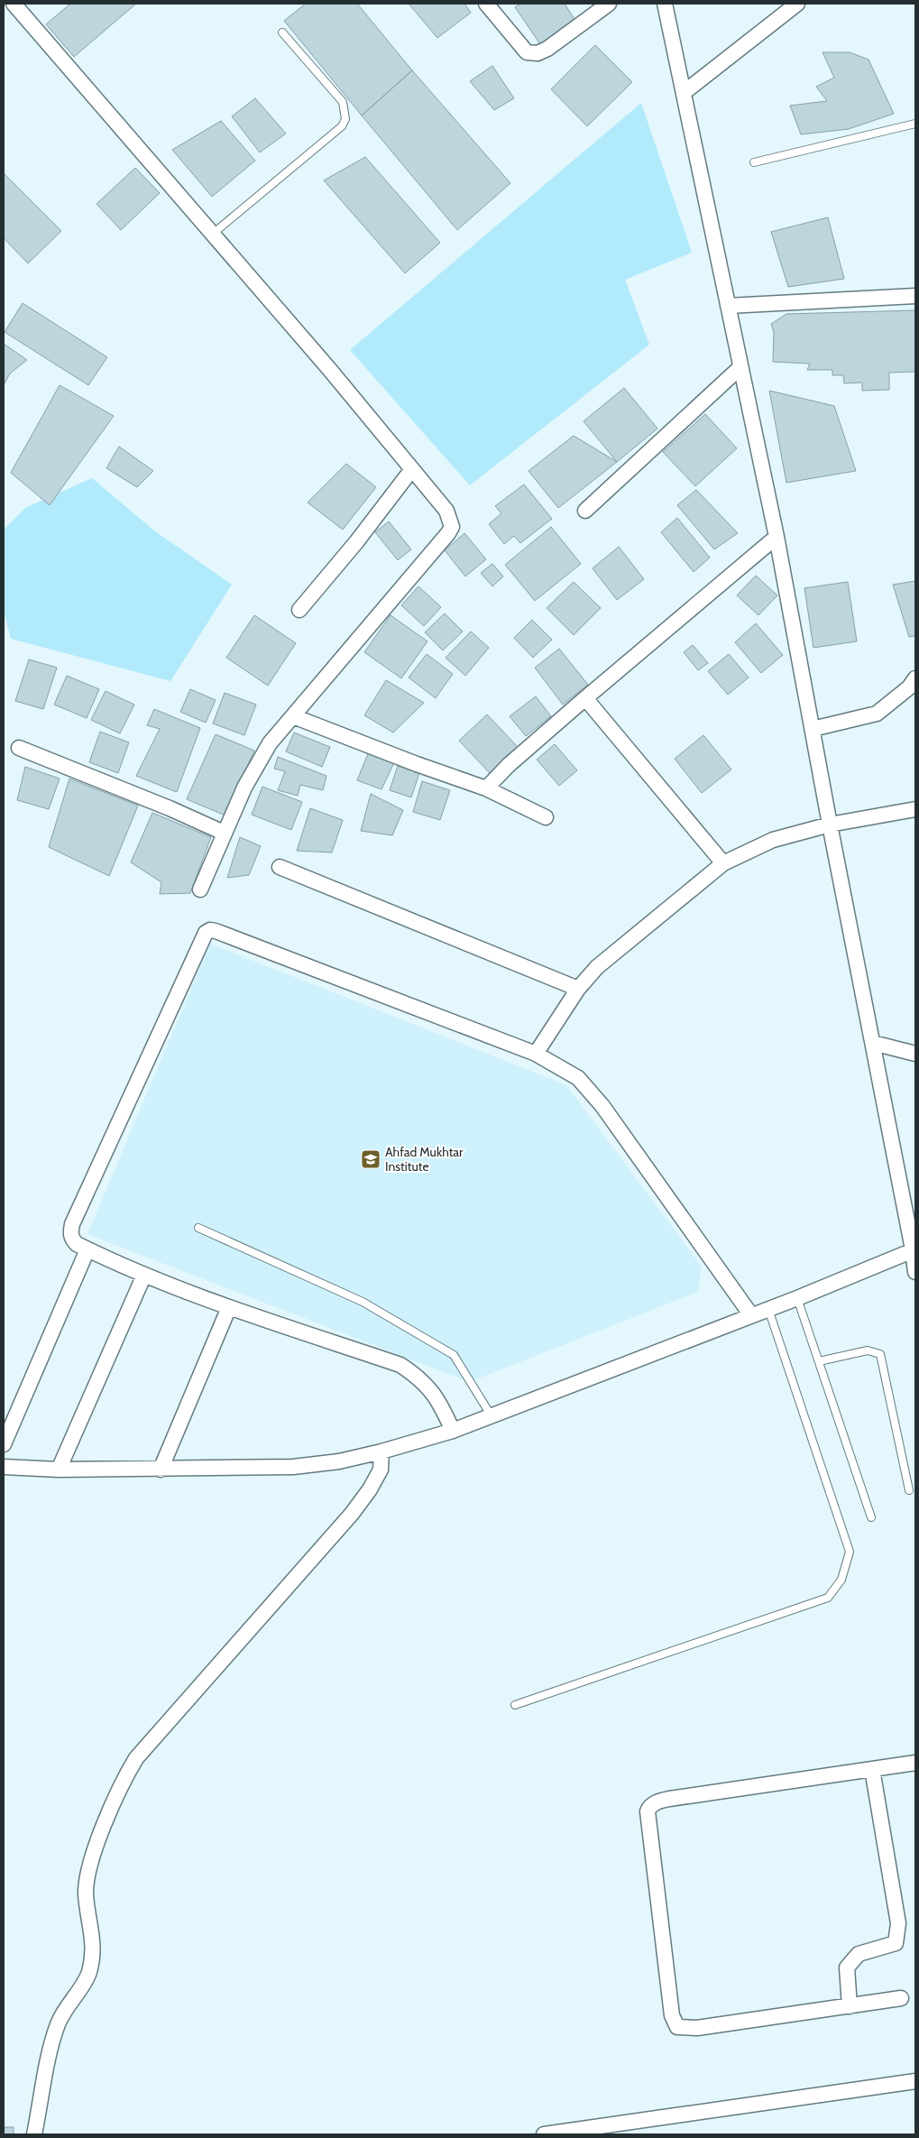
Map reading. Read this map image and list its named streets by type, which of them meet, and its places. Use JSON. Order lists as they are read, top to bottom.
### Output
{
  "places": {
    "school or university": ["Ahfad Mukhtar Institute"]
  }
}
